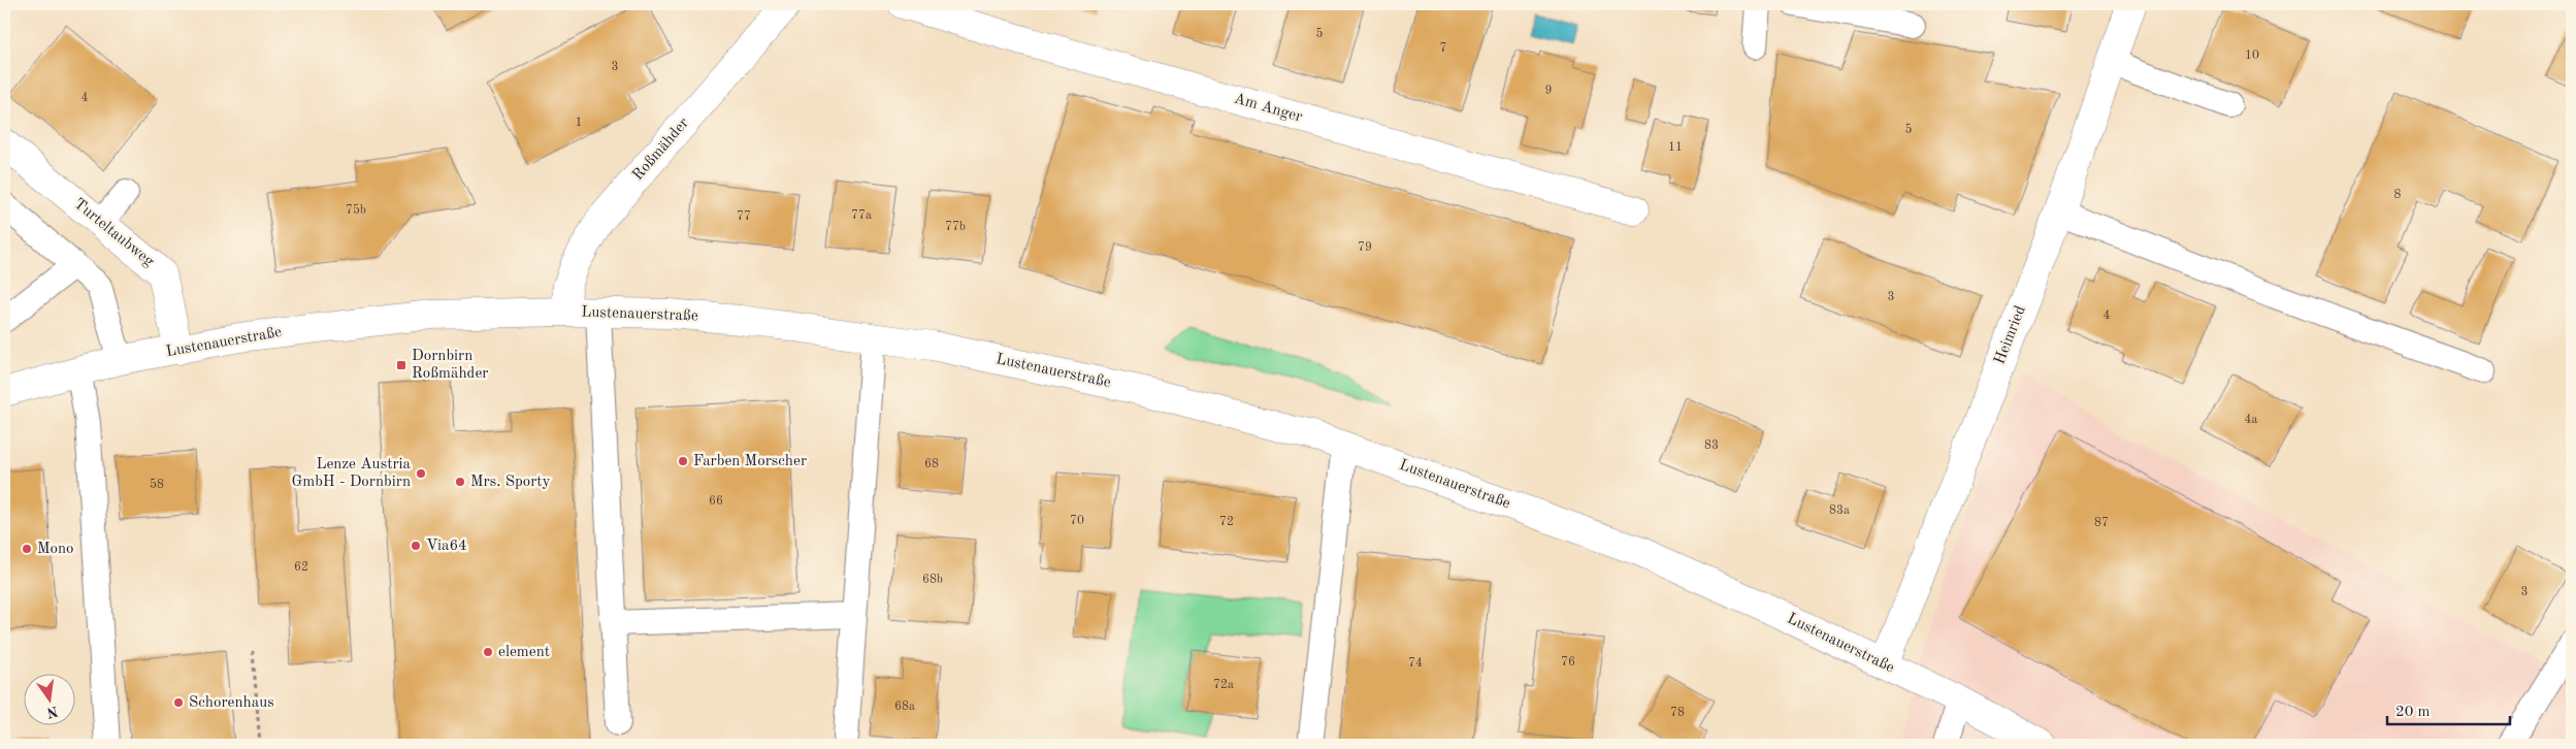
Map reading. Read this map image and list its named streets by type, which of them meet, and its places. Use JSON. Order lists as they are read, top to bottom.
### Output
{
  "streets": {
    "main road": [
      "Am Anger",
      "Roßmähder",
      "Turteltaubweg",
      "Lustenauerstraße",
      "Heimried"
    ]
  },
  "crossings": [
    ["Roßmähder", "Lustenauerstraße"],
    ["Turteltaubweg", "Lustenauerstraße"],
    ["Lustenauerstraße", "Heimried"]
  ],
  "places": {
    "transit": ["Dornbirn Roßmähder"],
    "other": [
      "Farben Morscher",
      "Lenze Austria GmbH - Dornbirn",
      "Mrs. Sporty",
      "Via64",
      "Mono",
      "element",
      "Schorenhaus"
    ]
  },
  "house_numbers": [
    "5",
    "7",
    "10",
    "3",
    "9",
    "4",
    "1",
    "5",
    "11",
    "8",
    "75b",
    "77a",
    "77",
    "77b",
    "79",
    "3",
    "4",
    "4a",
    "83",
    "68",
    "58",
    "66",
    "83a",
    "70",
    "72",
    "87",
    "62",
    "68b",
    "3",
    "76",
    "74",
    "72a",
    "68a",
    "78"
  ],
  "scale_bar": "20 m",
  "north": "bottom"
}
